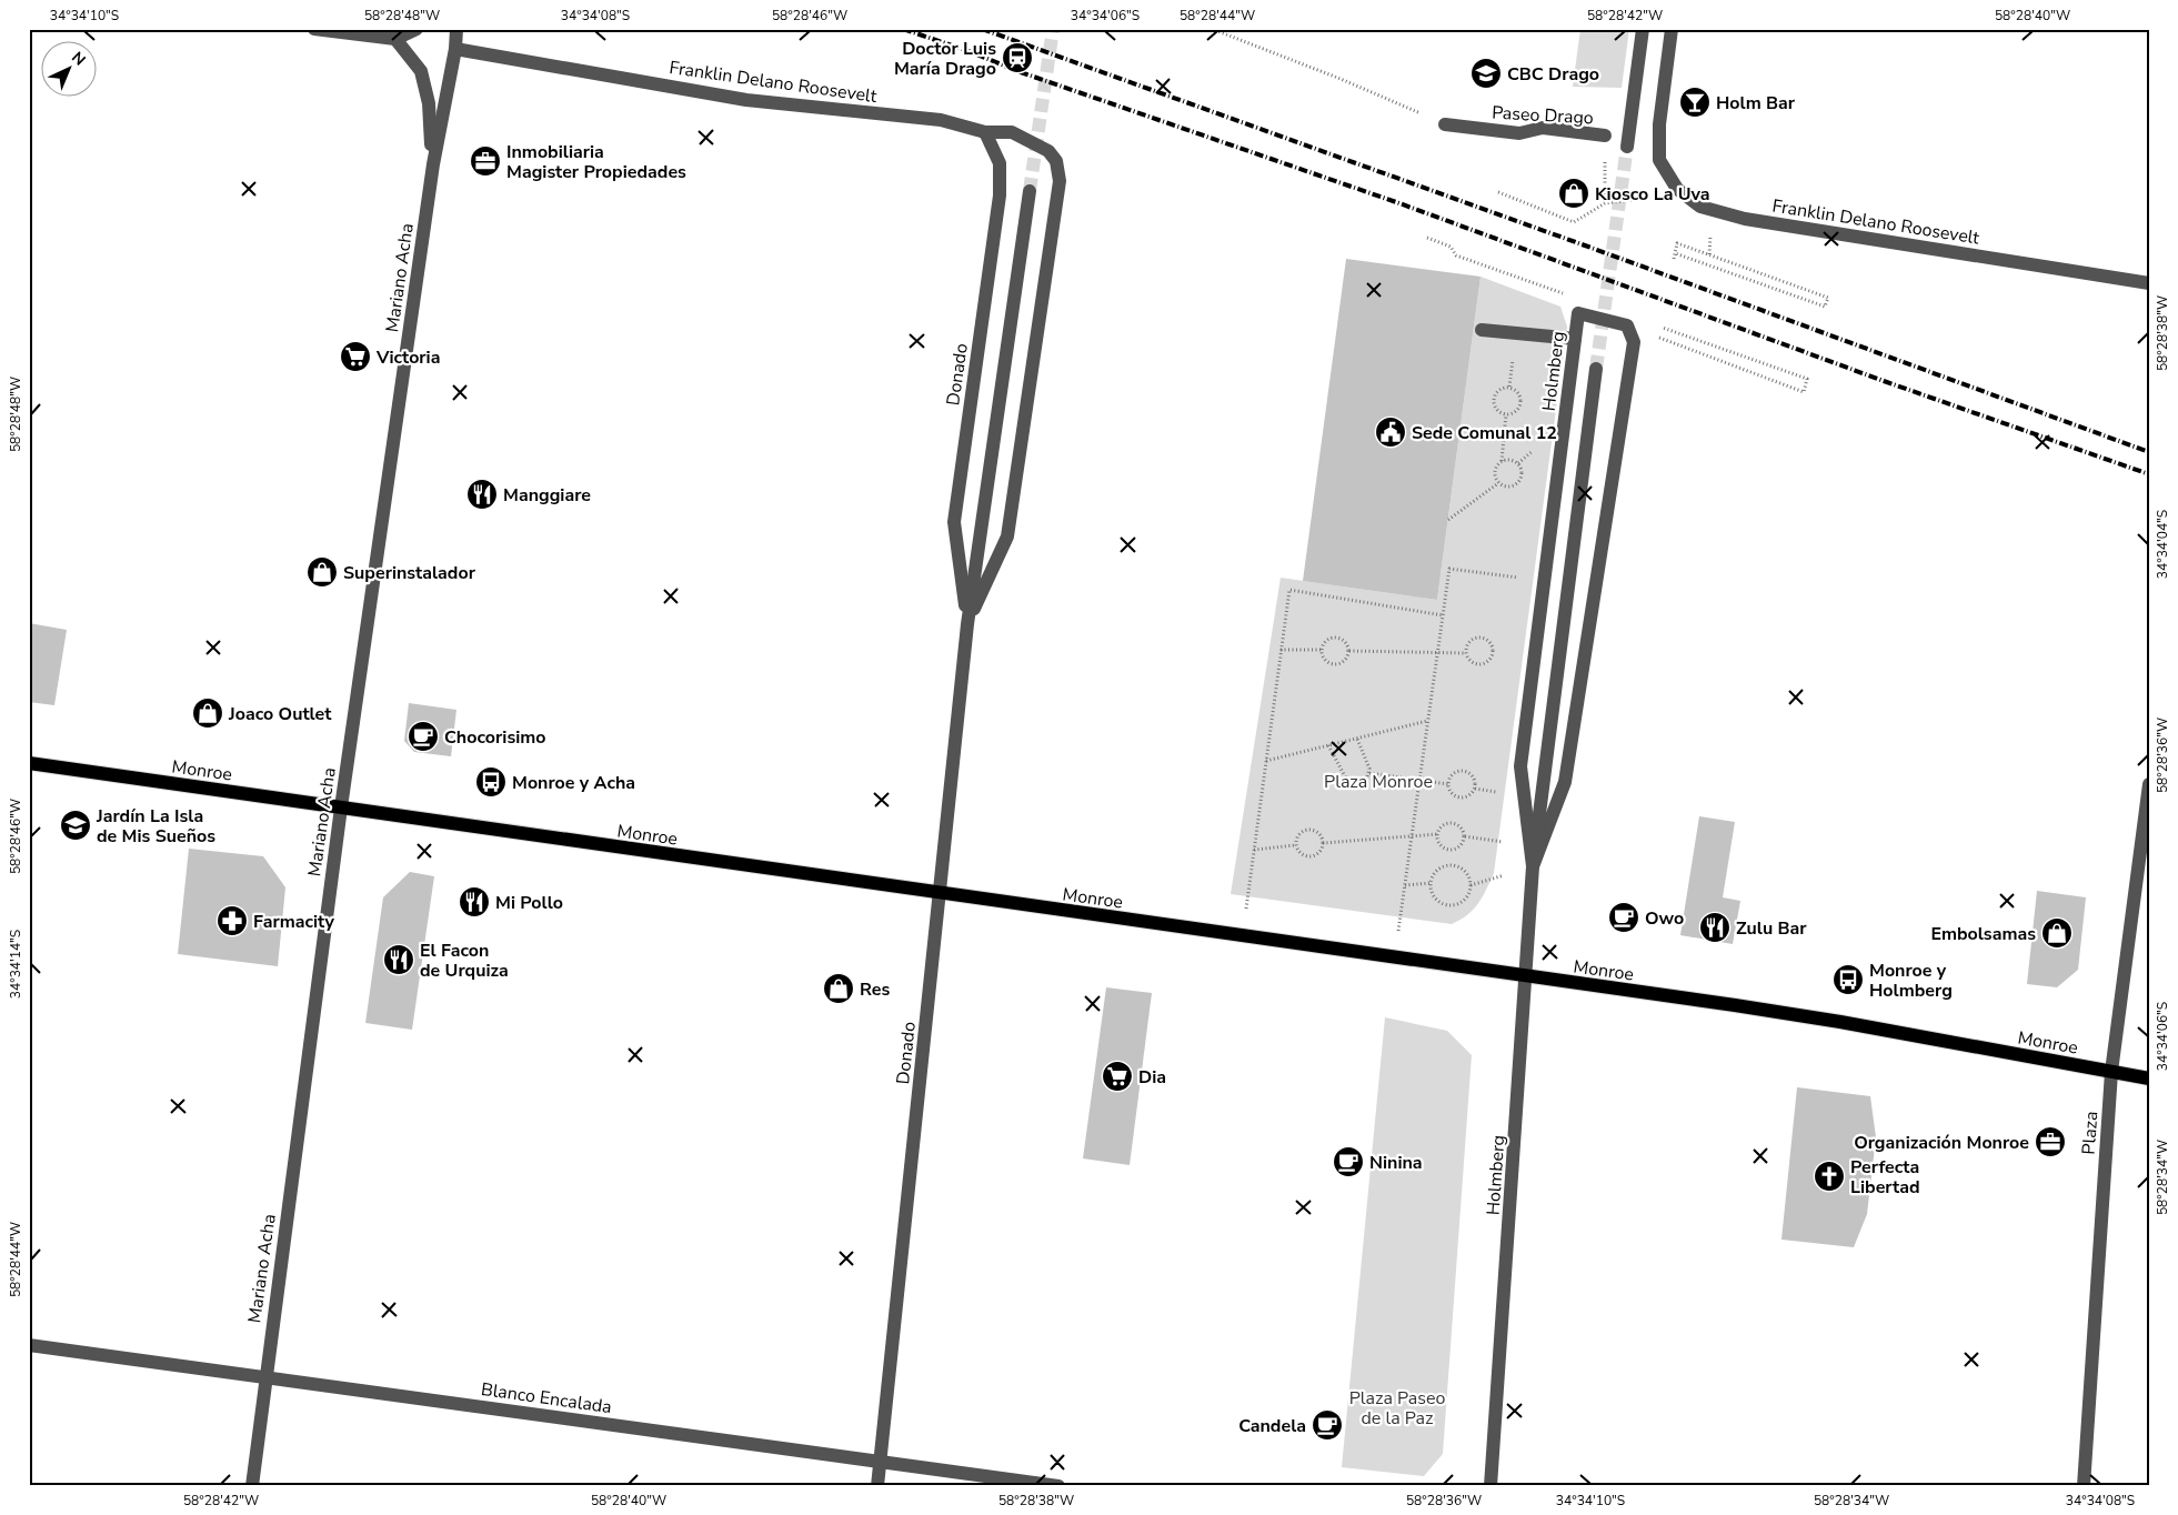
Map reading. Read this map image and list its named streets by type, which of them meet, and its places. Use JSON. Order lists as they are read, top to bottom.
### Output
{
  "streets": {
    "main road": ["Monroe"],
    "street": [
      "Franklin Delano Roosevelt",
      "Paseo Drago",
      "Mariano Acha",
      "Holmberg",
      "Donado",
      "Plaza",
      "Blanco Encalada"
    ]
  },
  "crossings": [
    ["Franklin Delano Roosevelt", "Mariano Acha"],
    ["Franklin Delano Roosevelt", "Donado"],
    ["Mariano Acha", "Monroe"],
    ["Mariano Acha", "Blanco Encalada"],
    ["Holmberg", "Monroe"],
    ["Donado", "Monroe"],
    ["Donado", "Blanco Encalada"],
    ["Monroe", "Plaza"]
  ],
  "parks": ["Plaza Monroe", "Plaza Paseo de la Paz"],
  "places": {
    "station": ["Doctor Luis María Drago"],
    "school or university": ["CBC Drago", "Jardín La Isla de Mis Sueños"],
    "bar": ["Holm Bar"],
    "office": ["Inmobiliaria Magister Propiedades", "Organización Monroe"],
    "shop": [
      "Kiosco La Uva",
      "Superinstalador",
      "Joaco Outlet",
      "Embolsamas",
      "Res"
    ],
    "supermarket": ["Victoria", "Dia"],
    "public building": ["Sede Comunal 12"],
    "restaurant": [
      "Manggiare",
      "Mi Pollo",
      "Zulu Bar",
      "El Facon de Urquiza"
    ],
    "cafe": [
      "Chocorisimo",
      "Owo",
      "Ninina",
      "Candela"
    ],
    "bus stop": ["Monroe y Acha", "Monroe y Holmberg"],
    "pharmacy": ["Farmacity"],
    "church": ["Perfecta Libertad"]
  },
  "north": "top right",
  "coordinates": [
    "34°34'10\"S",
    "58°28'48\"W",
    "34°34'08\"S",
    "58°28'46\"W",
    "34°34'06\"S",
    "58°28'44\"W",
    "58°28'42\"W",
    "58°28'40\"W",
    "58°28'38\"W",
    "34°34'04\"S",
    "58°28'36\"W",
    "34°34'14\"S",
    "58°28'34\"W"
  ]
}
